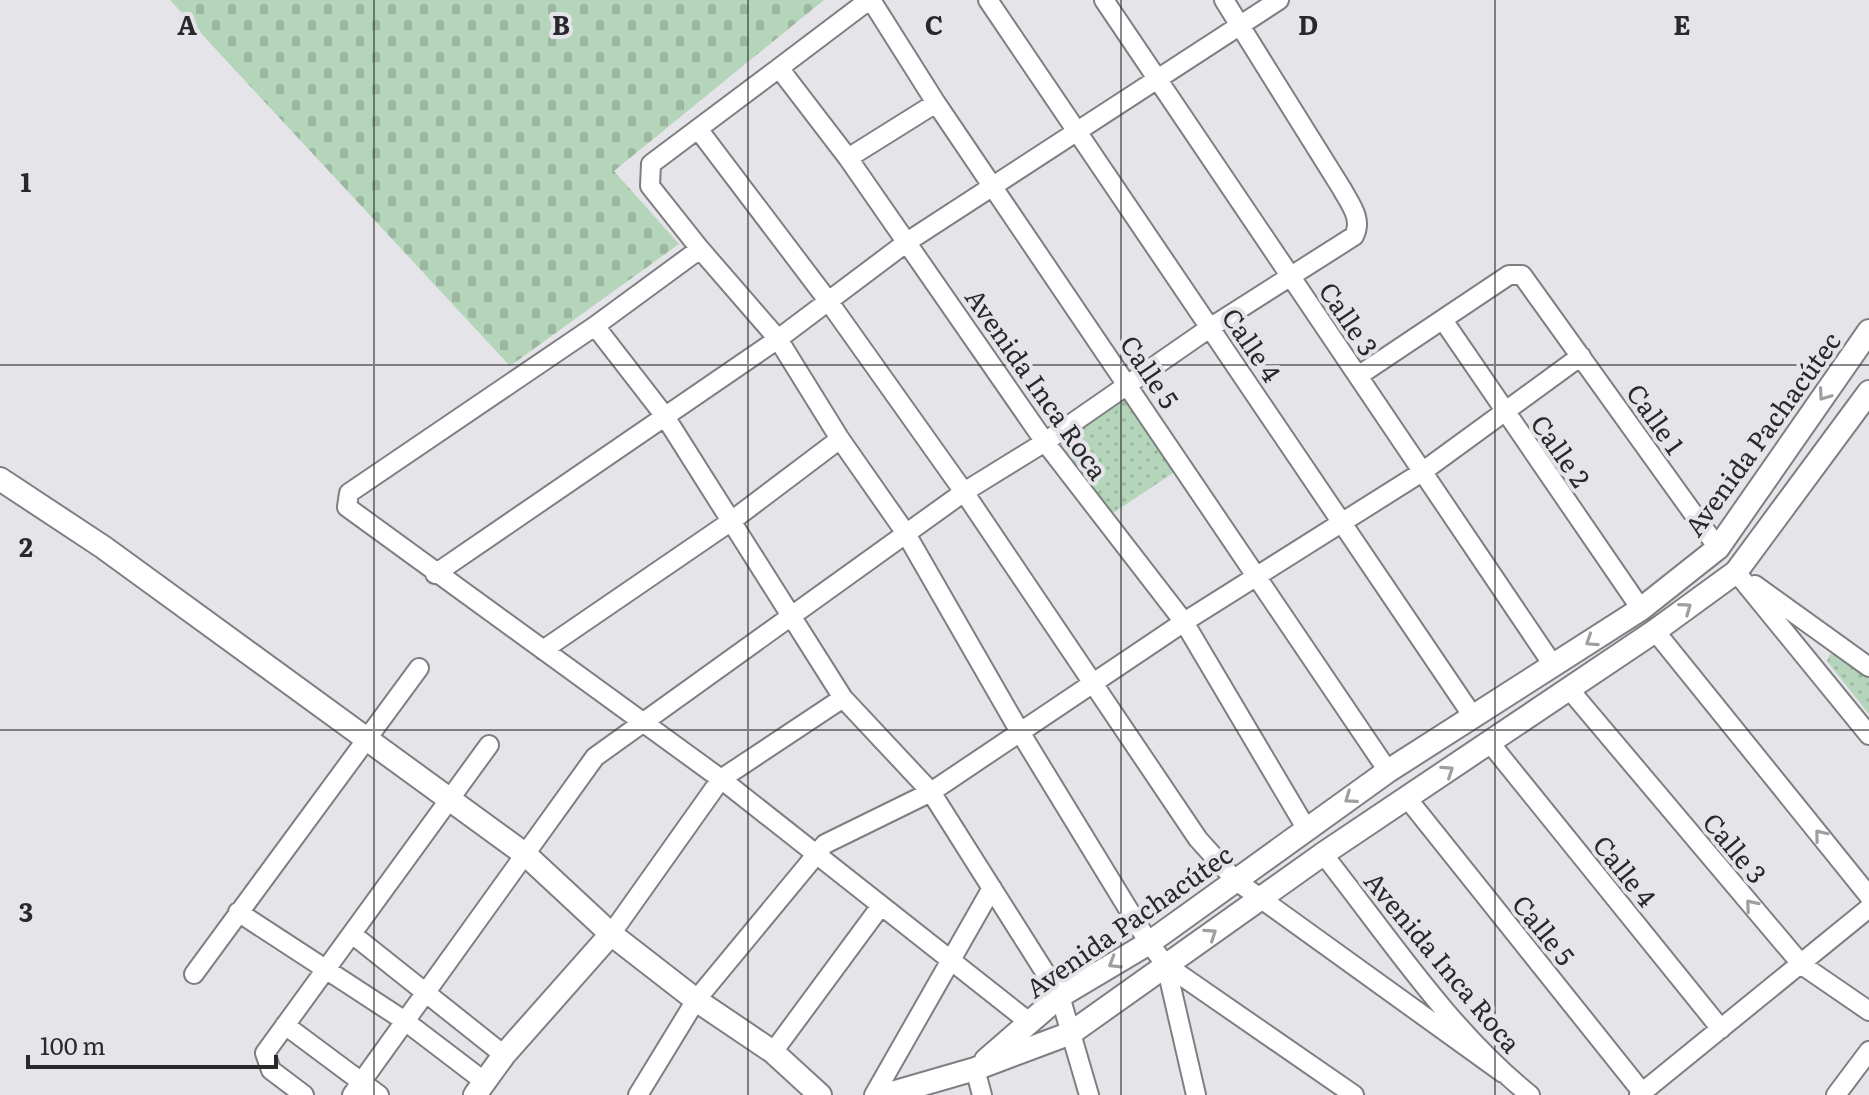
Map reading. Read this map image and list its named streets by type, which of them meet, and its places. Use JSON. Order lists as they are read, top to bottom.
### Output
{
  "streets": {
    "street": [
      "Calle 3",
      "Calle 4",
      "Calle 5",
      "Avenida Inca Roca",
      "Calle 1",
      "Avenida Pachacútec",
      "Calle 2"
    ]
  },
  "crossings": [
    ["Calle 3", "Avenida Pachacútec"],
    ["Calle 4", "Avenida Pachacútec"],
    ["Calle 5", "Avenida Pachacútec"],
    ["Avenida Inca Roca", "Avenida Pachacútec"],
    ["Calle 1", "Avenida Pachacútec"],
    ["Calle 1", "Calle 2"],
    ["Avenida Pachacútec", "Calle 2"]
  ],
  "scale_bar": "100 m",
  "grid": {
    "columns": [
      "A",
      "B",
      "C",
      "D",
      "E"
    ],
    "rows": ["1", "2", "3"]
  }
}
